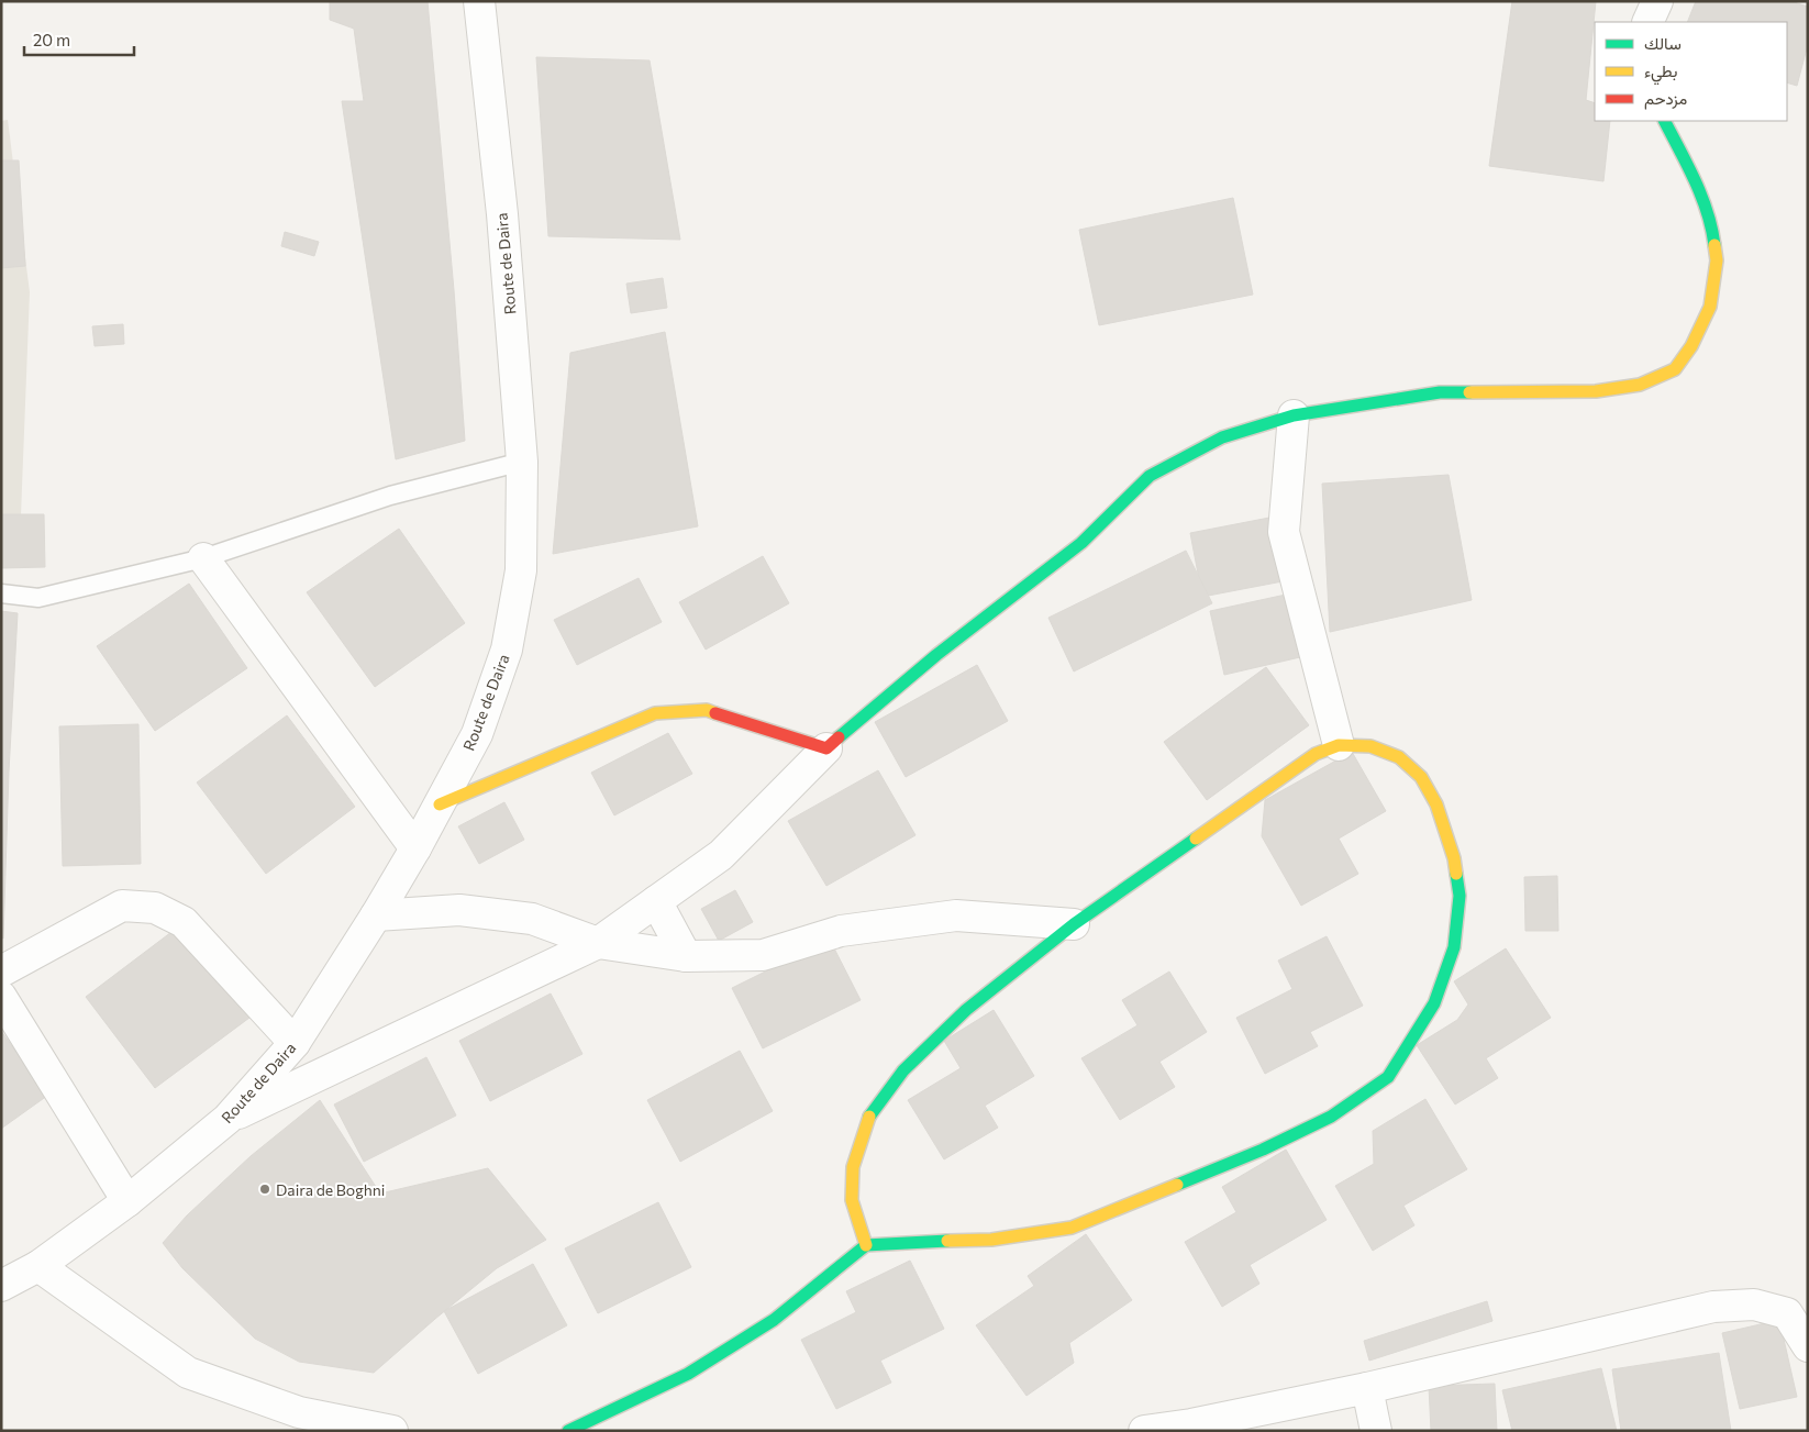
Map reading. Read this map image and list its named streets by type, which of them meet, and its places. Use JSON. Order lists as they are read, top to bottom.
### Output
{
  "streets": {
    "street": ["Route de Daira"]
  },
  "places": ["Daira de Boghni"],
  "legend": ["سالك", "بطيء", "مزدحم"],
  "scale_bar": "20 m"
}
